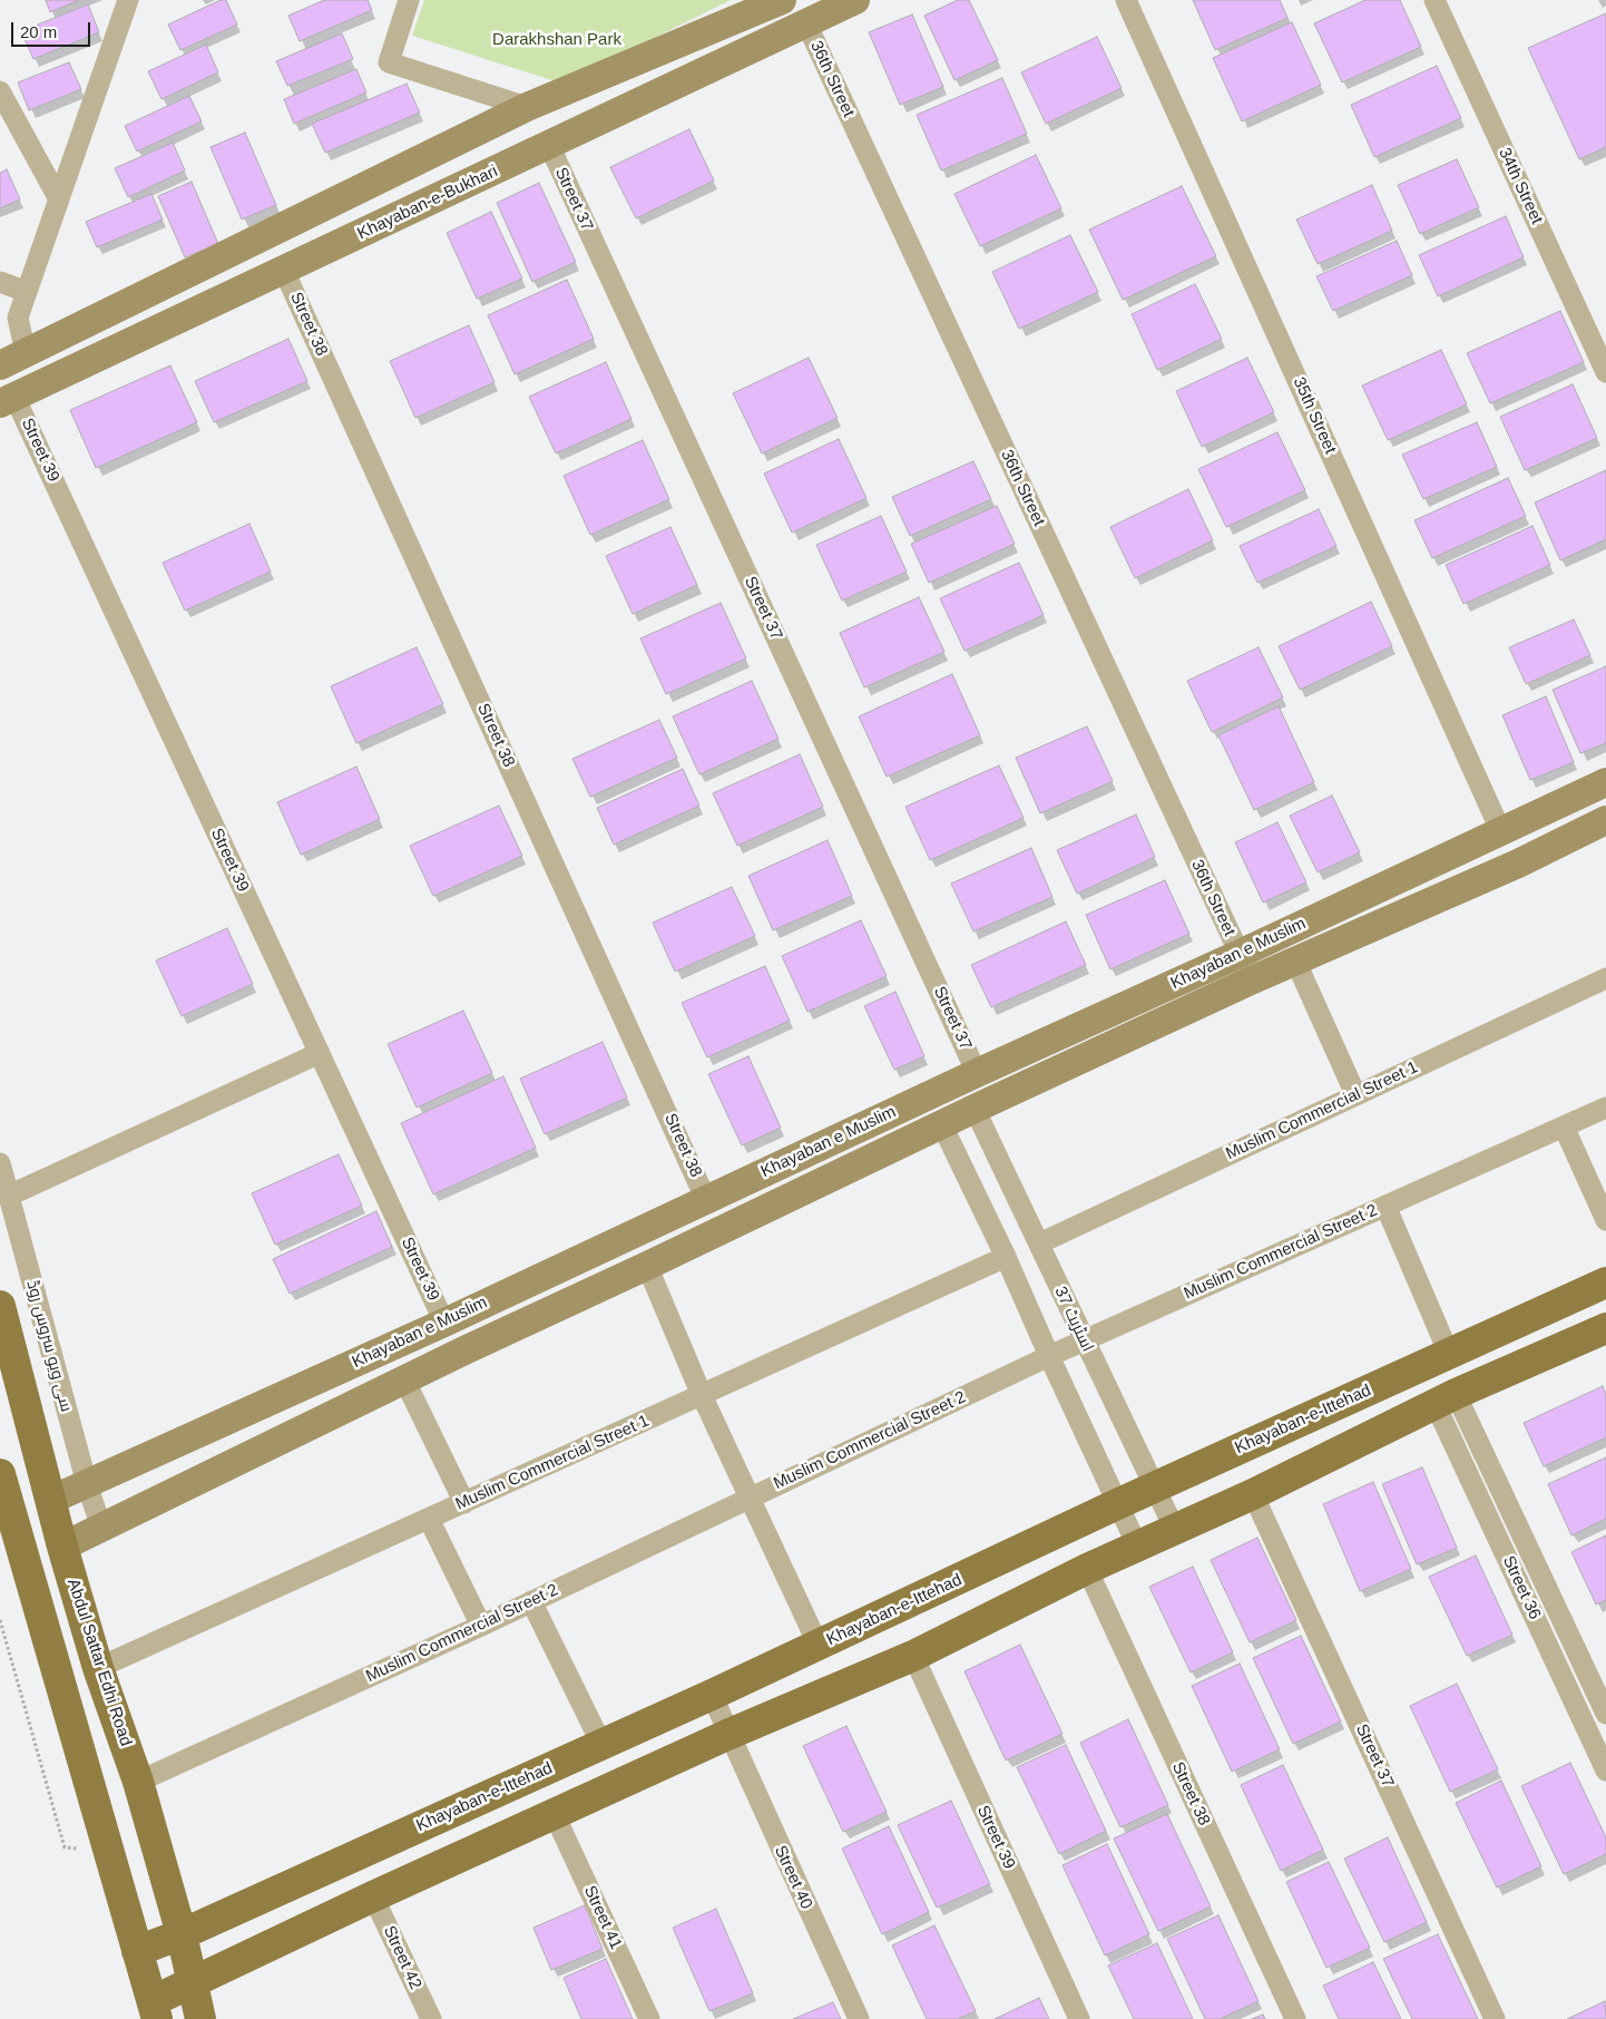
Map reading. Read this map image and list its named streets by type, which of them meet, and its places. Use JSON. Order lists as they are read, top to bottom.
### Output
{
  "streets": {
    "main road": ["Khayaban-e-Ittehad", "Abdul Sattar Edhi Road"],
    "street": [
      "36th Street",
      "34th Street",
      "Street 37",
      "Khayaban-e-Bukhari",
      "Street 38",
      "35th Street",
      "Street 39",
      "Khayaban e Muslim",
      "Muslim Commercial Street 1",
      "Muslim Commercial Street 2",
      "اسٹریٹ 37",
      "سی ویو سروس روڈ",
      "Street 36",
      "Street 40",
      "Street 41",
      "Street 42"
    ]
  },
  "crossings": [
    ["36th Street", "Khayaban-e-Bukhari"],
    ["36th Street", "Khayaban e Muslim"],
    ["Street 37", "Khayaban-e-Bukhari"],
    ["Street 37", "Khayaban e Muslim"],
    ["Khayaban-e-Bukhari", "Street 38"],
    ["Khayaban-e-Bukhari", "Street 39"],
    ["Street 38", "Khayaban e Muslim"],
    ["35th Street", "Khayaban e Muslim"],
    ["Street 39", "Khayaban e Muslim"],
    ["Khayaban e Muslim", "اسٹریٹ 37"],
    ["Khayaban e Muslim", "سی ویو سروس روڈ"],
    ["Khayaban e Muslim", "Abdul Sattar Edhi Road"],
    ["Muslim Commercial Street 1", "اسٹریٹ 37"],
    ["Muslim Commercial Street 1", "Abdul Sattar Edhi Road"],
    ["Muslim Commercial Street 2", "اسٹریٹ 37"],
    ["Muslim Commercial Street 2", "Abdul Sattar Edhi Road"],
    ["اسٹریٹ 37", "Khayaban-e-Ittehad"],
    ["Khayaban-e-Ittehad", "Abdul Sattar Edhi Road"],
    ["Khayaban-e-Ittehad", "Street 40"]
  ],
  "parks": ["Darakhshan Park"],
  "scale_bar": "20 m"
}
